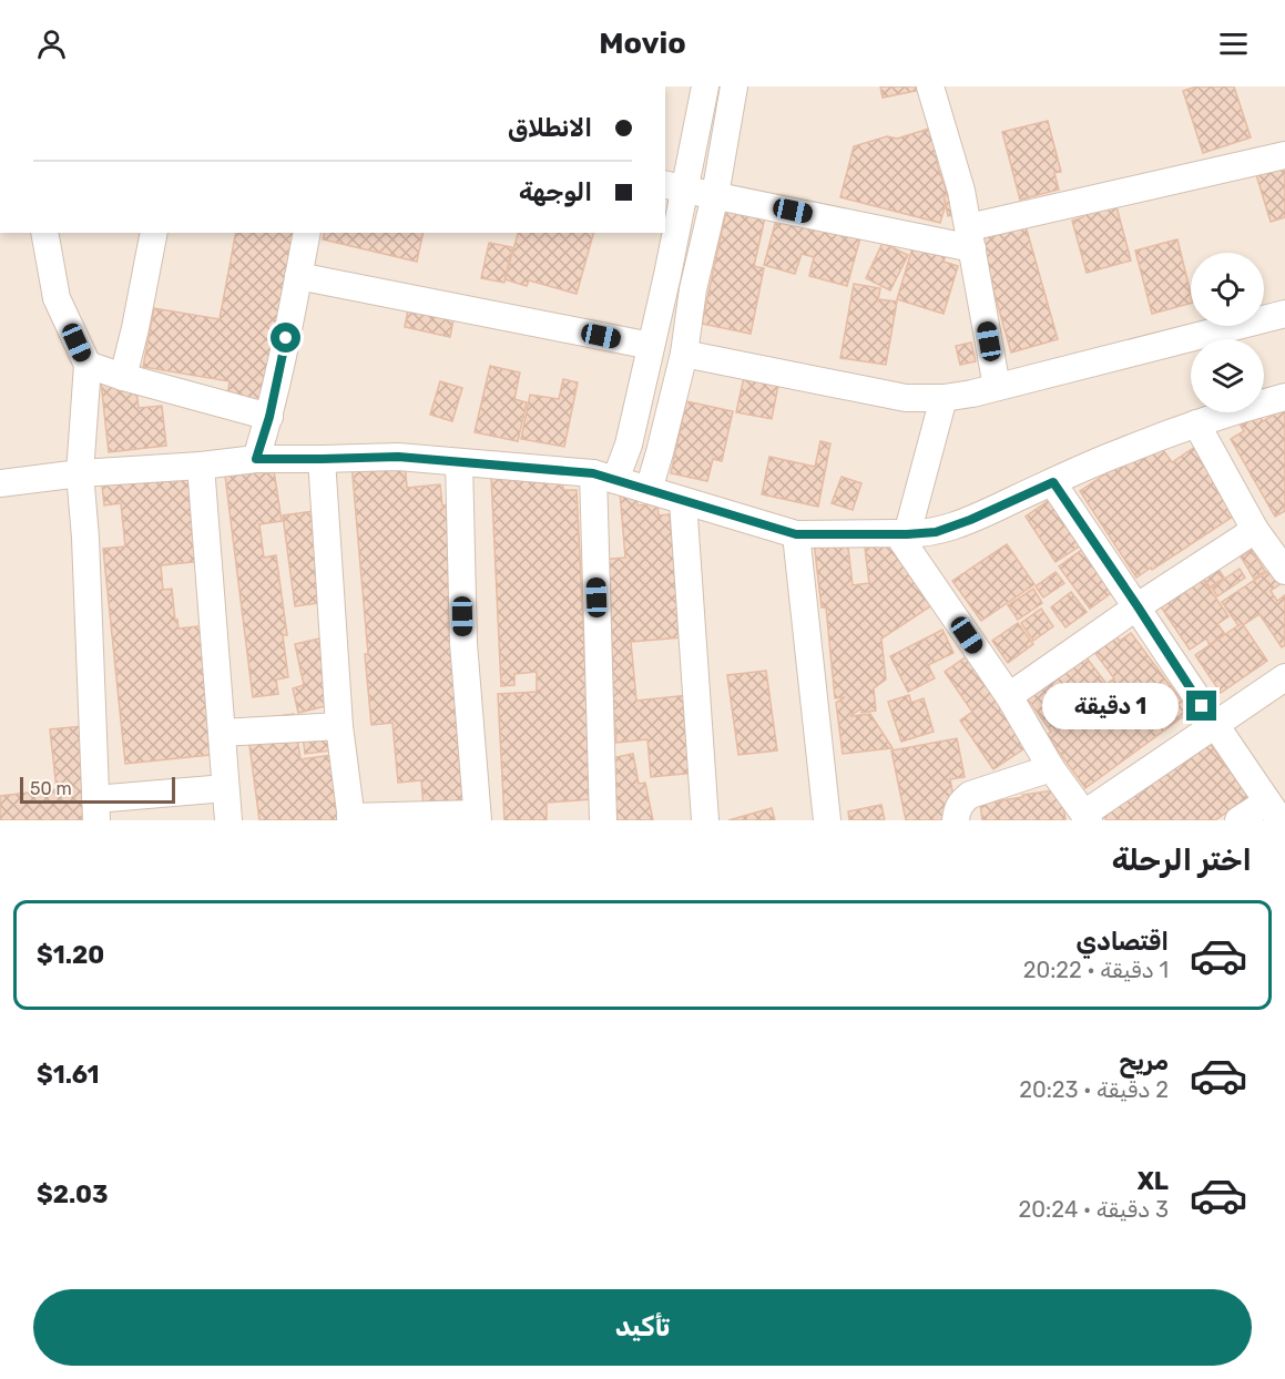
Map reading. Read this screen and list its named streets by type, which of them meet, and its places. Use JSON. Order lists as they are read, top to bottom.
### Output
{
  "scale_bar": "50 m",
  "page": {
    "header": "Movio",
    "banner": ["الانطلاق", "الوجهة"],
    "bubble": "1 دقيقة",
    "scale": "50 m",
    "heading": "اختر الرحلة",
    "list": [
      {
        "name": "اقتصادي",
        "note": "1 دقيقة · 20:22",
        "value": "$1.20"
      },
      {
        "name": "مريح",
        "note": "2 دقيقة · 20:23",
        "value": "$1.61"
      },
      {
        "name": "XL",
        "note": "3 دقيقة · 20:24",
        "value": "$2.03"
      }
    ],
    "buttons": "تأكيد"
  }
}
